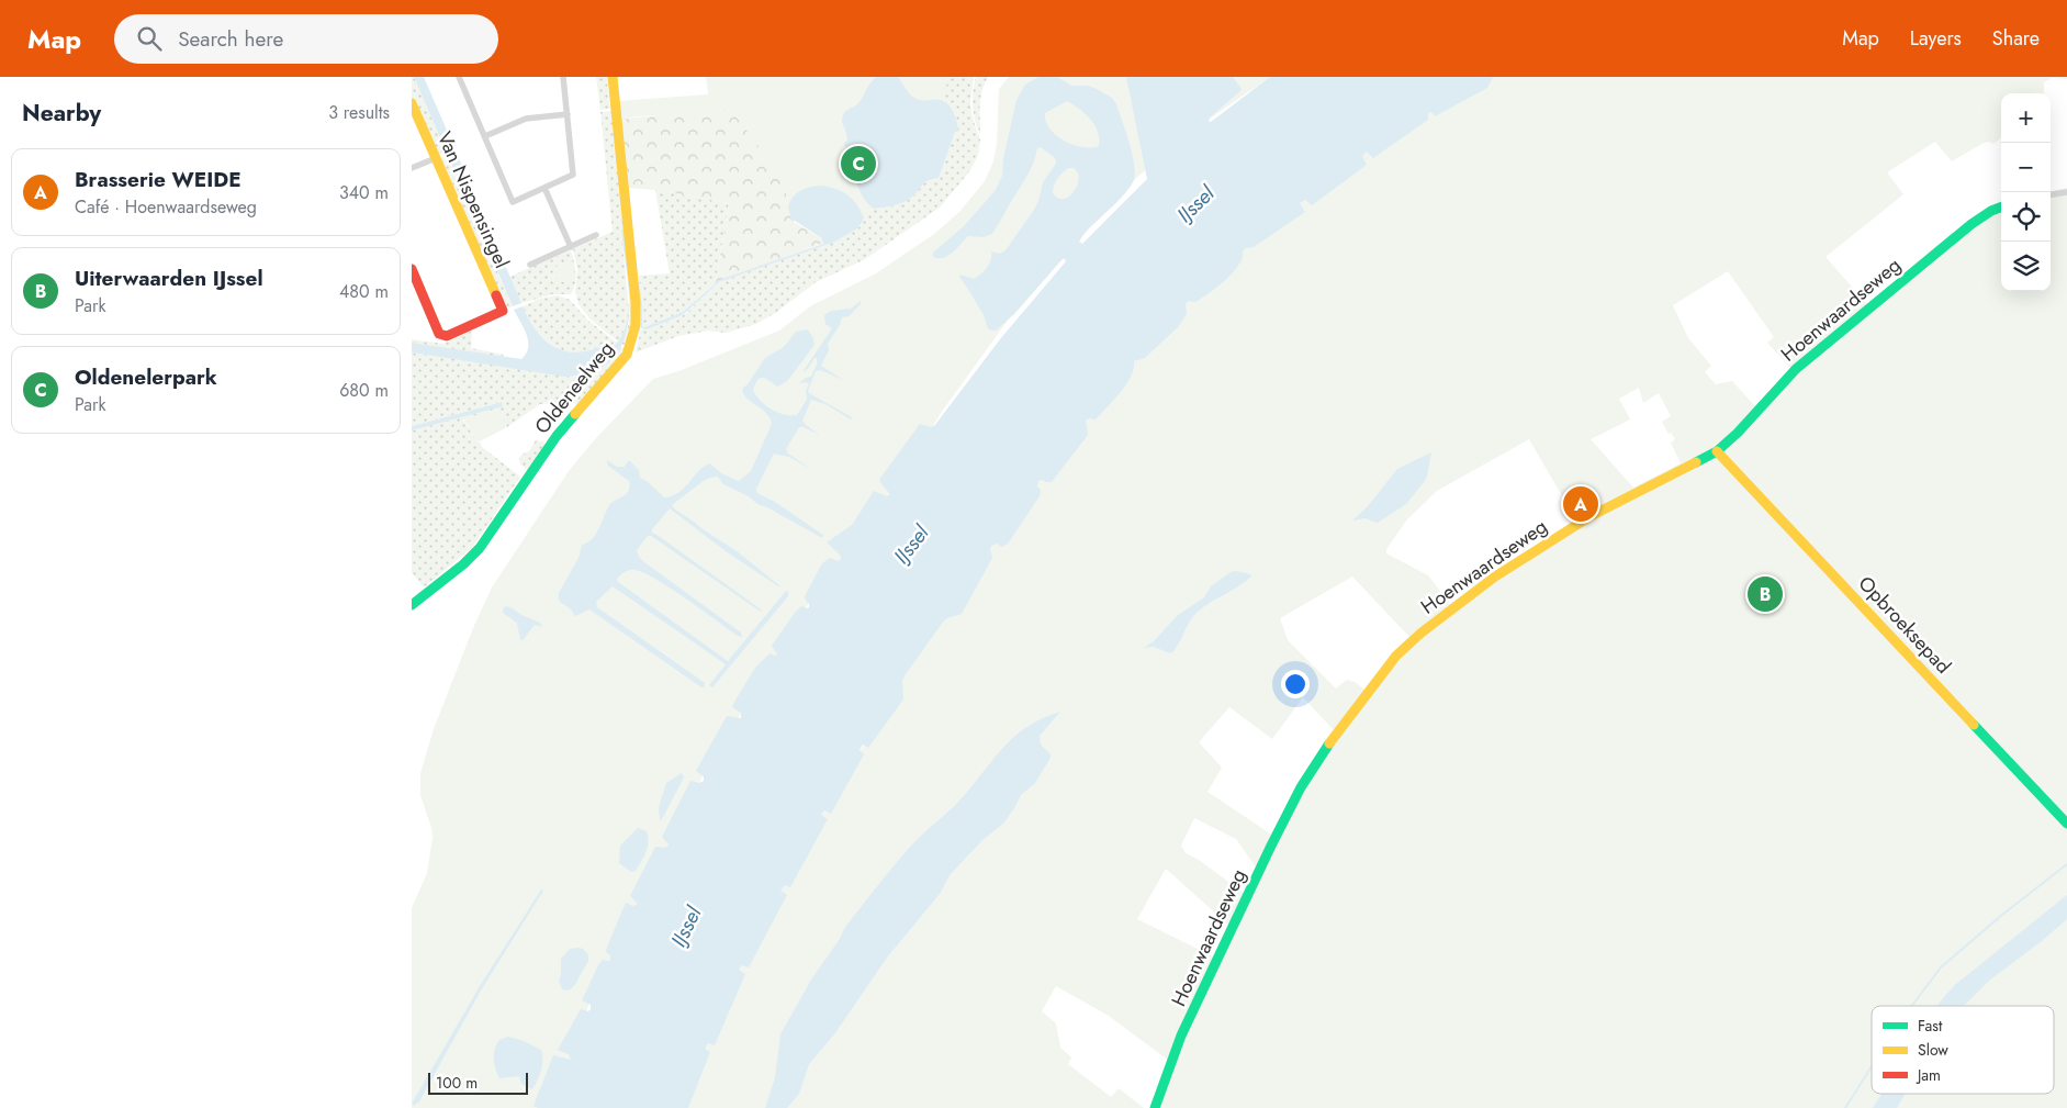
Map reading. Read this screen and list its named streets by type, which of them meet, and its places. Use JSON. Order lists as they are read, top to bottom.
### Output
{
  "streets": {
    "street": [
      "Van Nispensingel",
      "Hoenwaardseweg",
      "Oldeneelweg",
      "Opbroeksepad"
    ]
  },
  "crossings": [
    ["Hoenwaardseweg", "Opbroeksepad"]
  ],
  "water": ["IJssel"],
  "legend": ["Fast", "Slow", "Jam"],
  "scale_bar": "100 m",
  "page": {
    "header": "Map",
    "search": "Search here",
    "nav": ["Map", "Layers", "Share"],
    "heading": ["Nearby", "3 results"],
    "map_buttons": ["+", "−"],
    "pins": ["C", "A", "B"],
    "list": [
      {
        "mark": "A",
        "name": "Brasserie WEIDE",
        "note": "Café · Hoenwaardseweg",
        "value": "340 m"
      },
      {
        "mark": "B",
        "name": "Uiterwaarden IJssel",
        "note": "Park",
        "value": "480 m"
      },
      {
        "mark": "C",
        "name": "Oldenelerpark",
        "note": "Park",
        "value": "680 m"
      }
    ],
    "scale": "100 m"
  }
}
